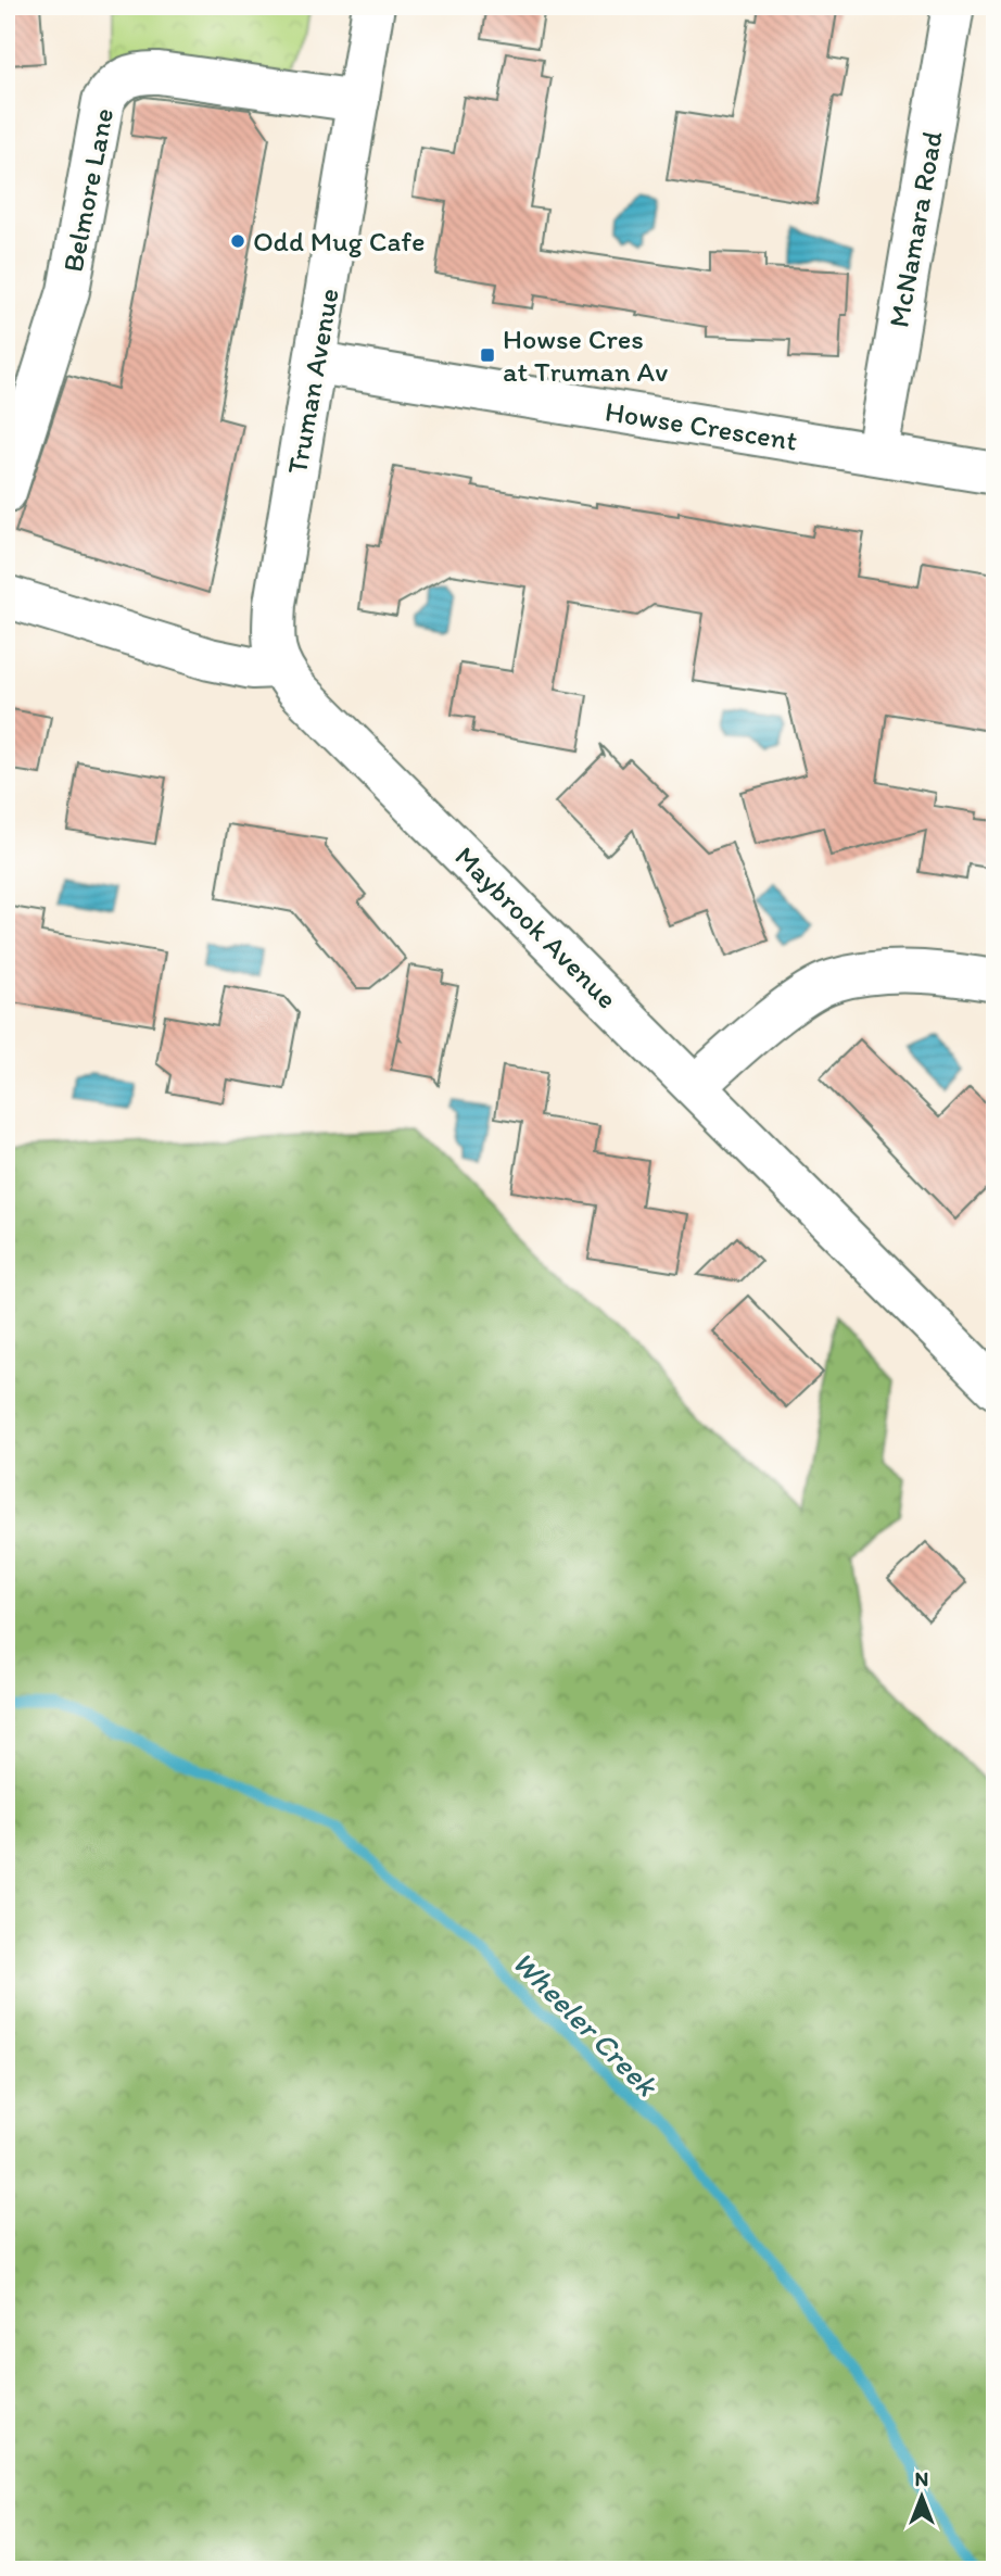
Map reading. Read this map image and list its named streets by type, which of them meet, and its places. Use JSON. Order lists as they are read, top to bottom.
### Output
{
  "streets": {
    "street": [
      "Belmore Lane",
      "McNamara Road",
      "Truman Avenue",
      "Howse Crescent",
      "Maybrook Avenue"
    ]
  },
  "crossings": [
    ["Belmore Lane", "Truman Avenue"],
    ["McNamara Road", "Howse Crescent"],
    ["Truman Avenue", "Howse Crescent"],
    ["Truman Avenue", "Maybrook Avenue"]
  ],
  "water": ["Wheeler Creek"],
  "places": {
    "other": ["Odd Mug Cafe"],
    "transit": ["Howse Cres at Truman Av"]
  },
  "north": "top"
}
